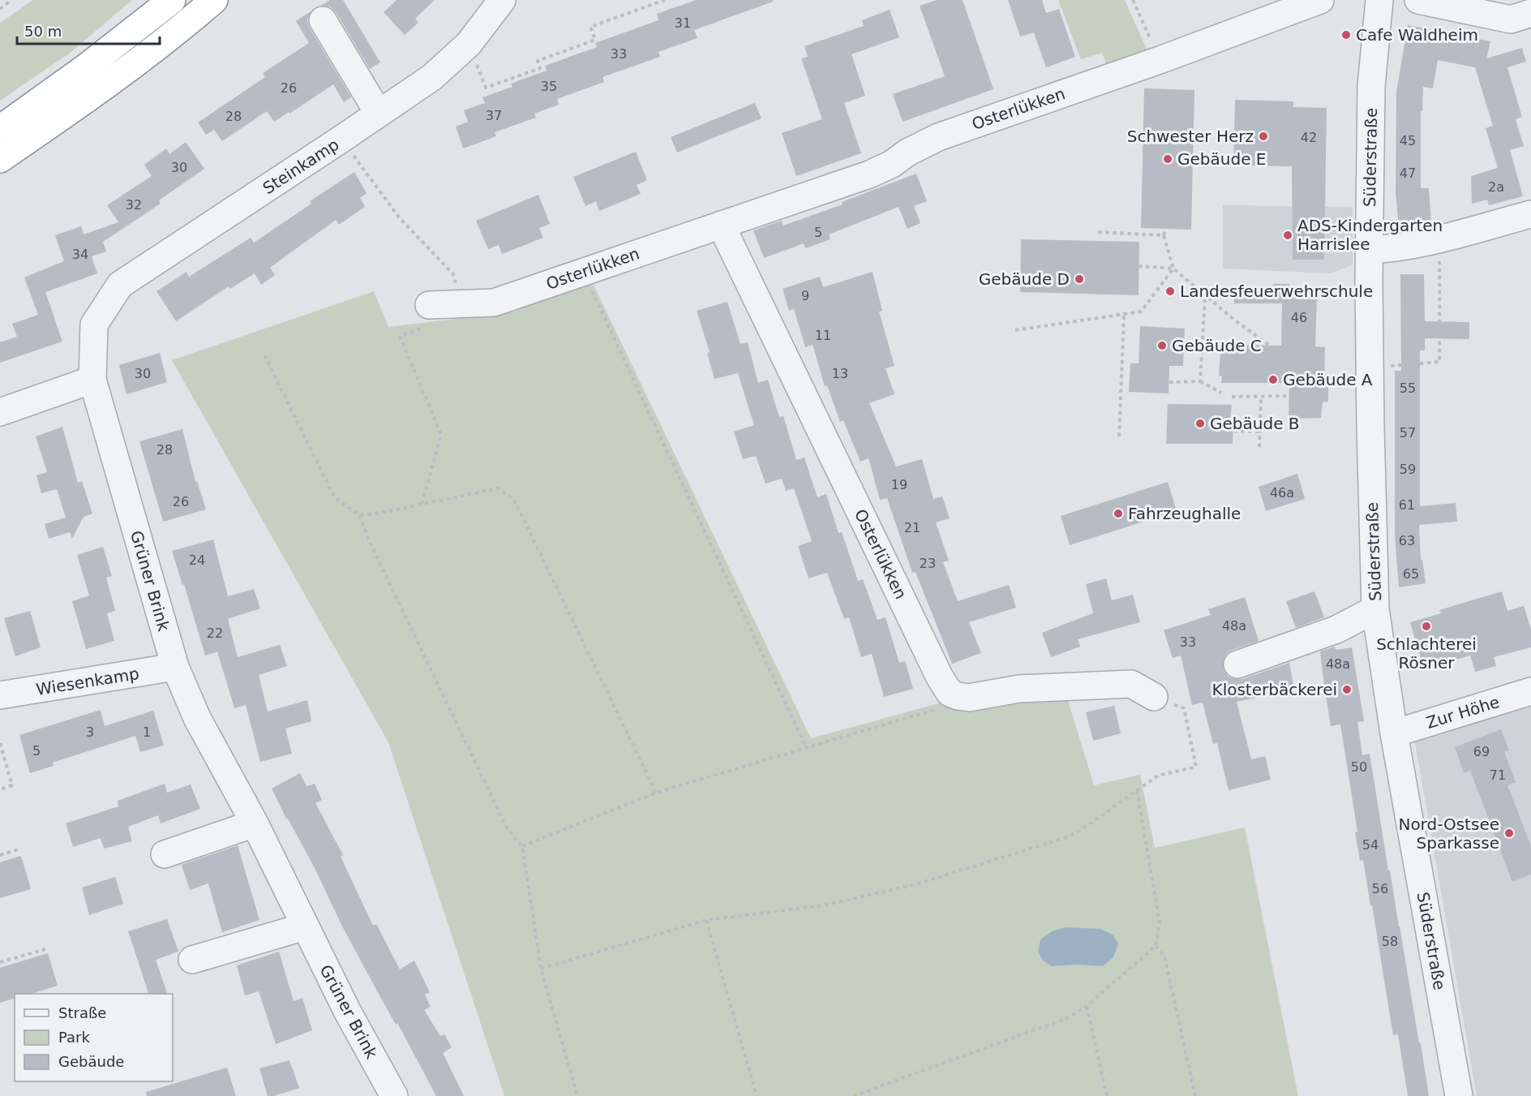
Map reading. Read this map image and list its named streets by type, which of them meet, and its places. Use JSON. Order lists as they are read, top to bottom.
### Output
{
  "streets": {
    "street": [
      "Osterlükken",
      "Süderstraße",
      "Steinkamp",
      "Grüner Brink",
      "Wiesenkamp",
      "Zur Höhe"
    ]
  },
  "crossings": [
    ["Süderstraße", "Zur Höhe"],
    ["Steinkamp", "Grüner Brink"],
    ["Grüner Brink", "Wiesenkamp"]
  ],
  "places": [
    "Cafe Waldheim",
    "Schwester Herz",
    "Gebäude E",
    "ADS-Kindergarten Harrislee",
    "Gebäude D",
    "Landesfeuerwehrschule",
    "Gebäude C",
    "Gebäude A",
    "Gebäude B",
    "Fahrzeughalle",
    "Schlachterei Rösner",
    "Klosterbäckerei",
    "Nord-Ostsee Sparkasse"
  ],
  "house_numbers": [
    "31",
    "33",
    "35",
    "26",
    "37",
    "28",
    "42",
    "45",
    "30",
    "47",
    "2a",
    "32",
    "5",
    "34",
    "9",
    "46",
    "11",
    "30",
    "13",
    "55",
    "57",
    "28",
    "59",
    "19",
    "46a",
    "26",
    "61",
    "21",
    "63",
    "24",
    "23",
    "65",
    "48a",
    "22",
    "33",
    "48a",
    "3",
    "1",
    "5",
    "69",
    "50",
    "71",
    "54",
    "56",
    "58"
  ],
  "legend": ["Straße", "Park", "Gebäude"],
  "scale_bar": "50 m"
}
